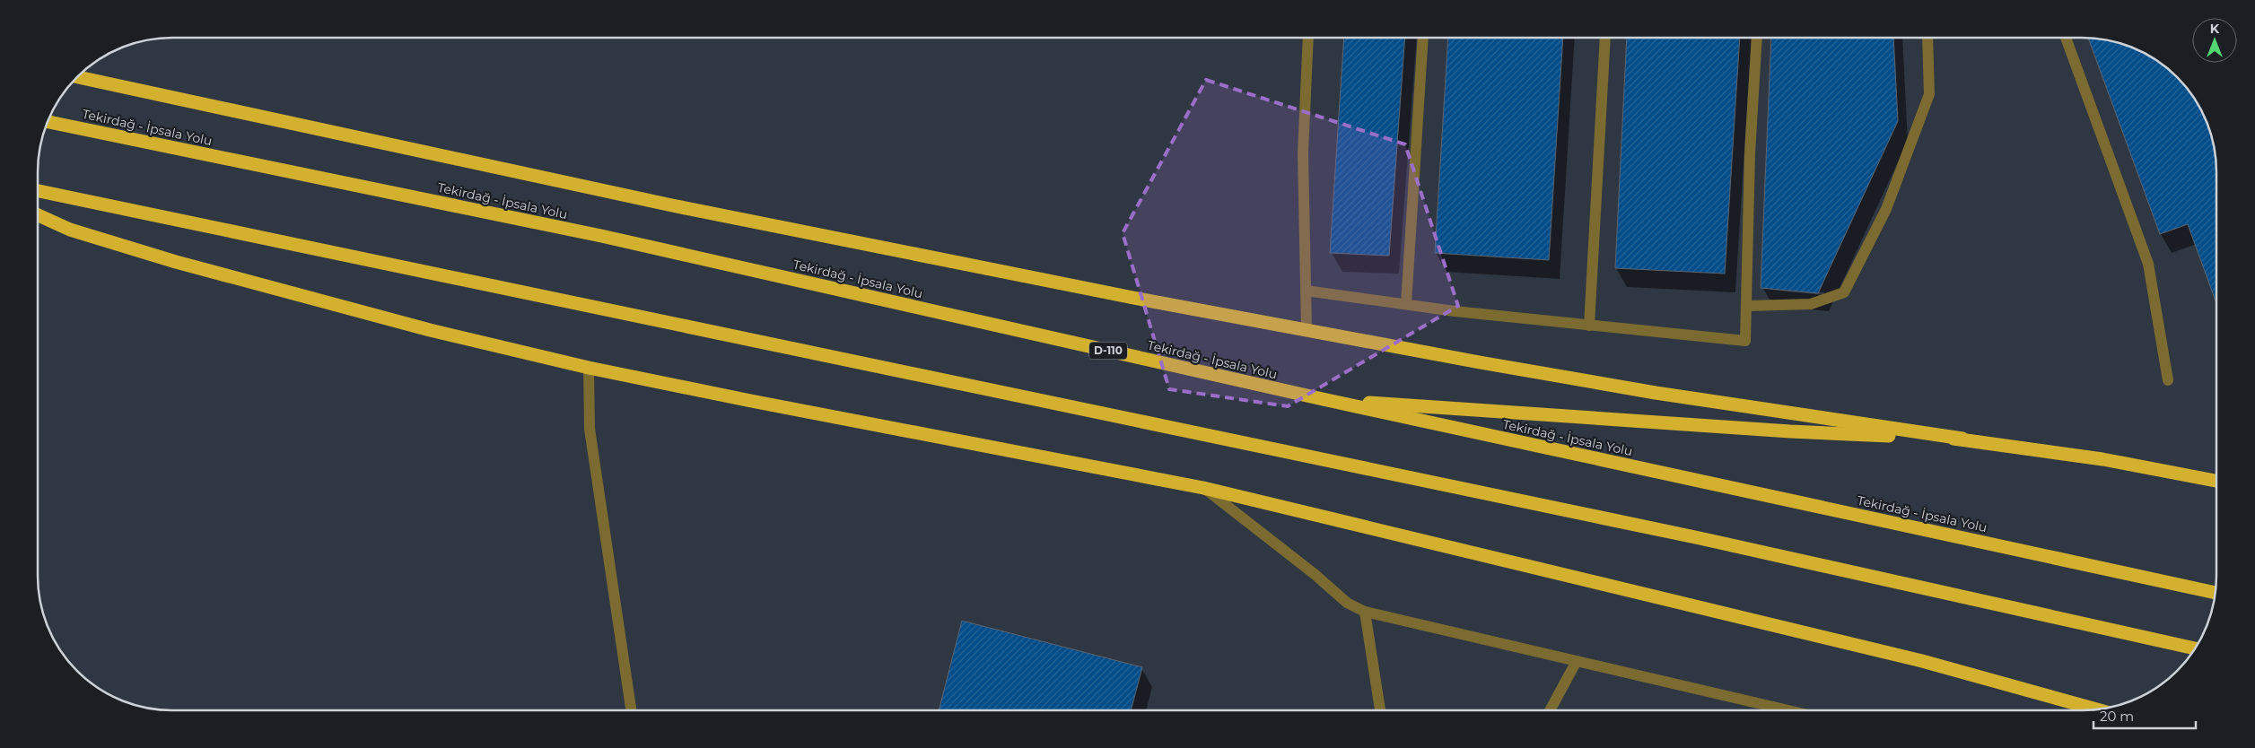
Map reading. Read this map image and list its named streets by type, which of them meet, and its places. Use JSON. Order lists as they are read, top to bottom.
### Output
{
  "streets": {
    "highway": ["Tekirdağ - İpsala Yolu", "D-110"]
  },
  "scale_bar": "20 m",
  "north": "top"
}
